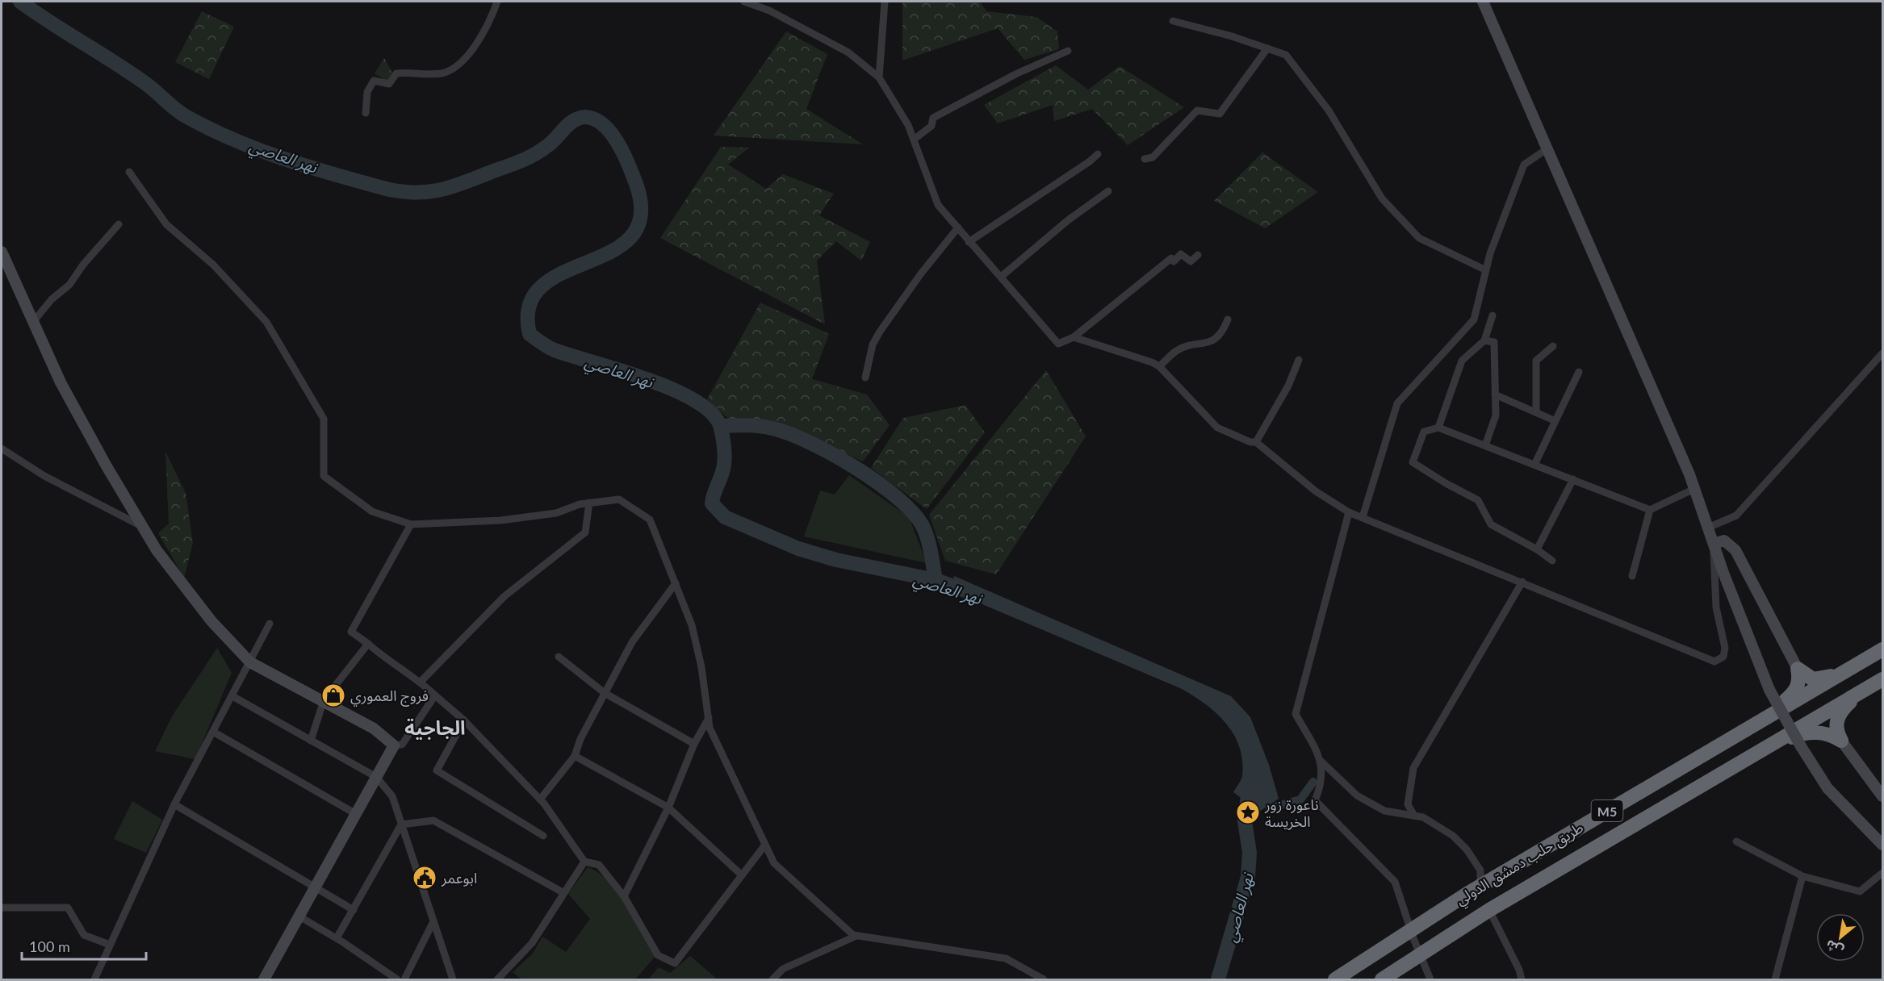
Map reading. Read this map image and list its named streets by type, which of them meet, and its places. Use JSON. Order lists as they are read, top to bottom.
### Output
{
  "streets": {
    "highway": ["M5", "طريق حلب دمشق الدولي"]
  },
  "districts": ["الجاجية"],
  "water": ["نهر العاصي"],
  "places": {
    "shop": ["فروج العموري"],
    "place": ["ناعورة زور الخريسة"],
    "public building": ["ابوعمر"]
  },
  "scale_bar": "100 m",
  "north": "bottom left"
}
